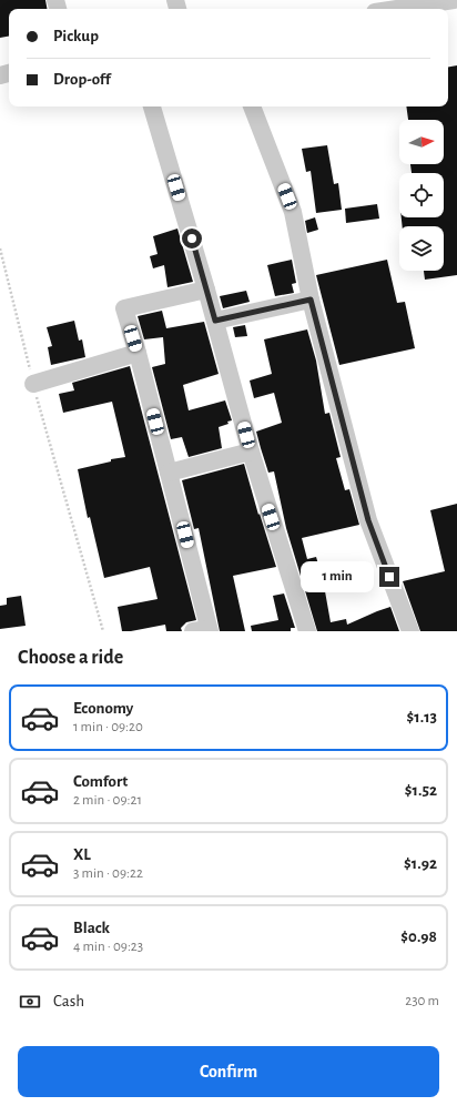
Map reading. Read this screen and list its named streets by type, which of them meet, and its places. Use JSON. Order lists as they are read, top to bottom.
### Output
{
  "north": "right",
  "page": {
    "banner": ["Pickup", "Drop-off"],
    "bubble": "1 min",
    "heading": "Choose a ride",
    "list": [
      {
        "name": "Economy",
        "note": "1 min · 09:20",
        "value": "$1.13"
      },
      {
        "name": "Comfort",
        "note": "2 min · 09:21",
        "value": "$1.52"
      },
      {
        "name": "XL",
        "note": "3 min · 09:22",
        "value": "$1.92"
      },
      {
        "name": "Black",
        "note": "4 min · 09:23",
        "value": "$0.98"
      }
    ],
    "pay": ["Cash", "230 m"],
    "buttons": "Confirm"
  }
}
